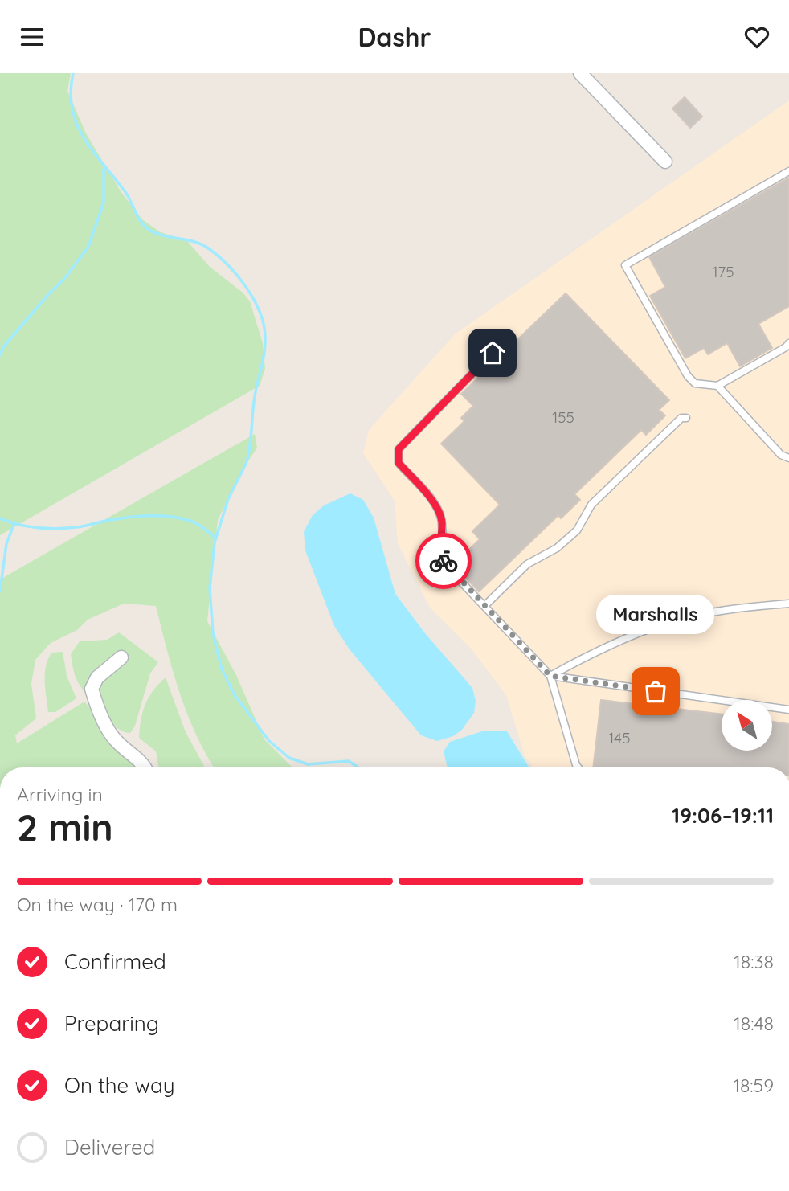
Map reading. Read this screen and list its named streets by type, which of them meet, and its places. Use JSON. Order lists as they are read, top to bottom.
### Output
{
  "places": ["Marshalls"],
  "house_numbers": ["175", "155", "145"],
  "north": "top left",
  "page": {
    "header": "Dashr",
    "bubble": "Marshalls",
    "heading": ["2 min", "Arriving in", "19:06–19:11"],
    "bar": "On the way · 170 m",
    "list": [
      ["Confirmed", "18:38"],
      ["Preparing", "18:48"],
      ["On the way", "18:59"],
      "Delivered"
    ]
  }
}
